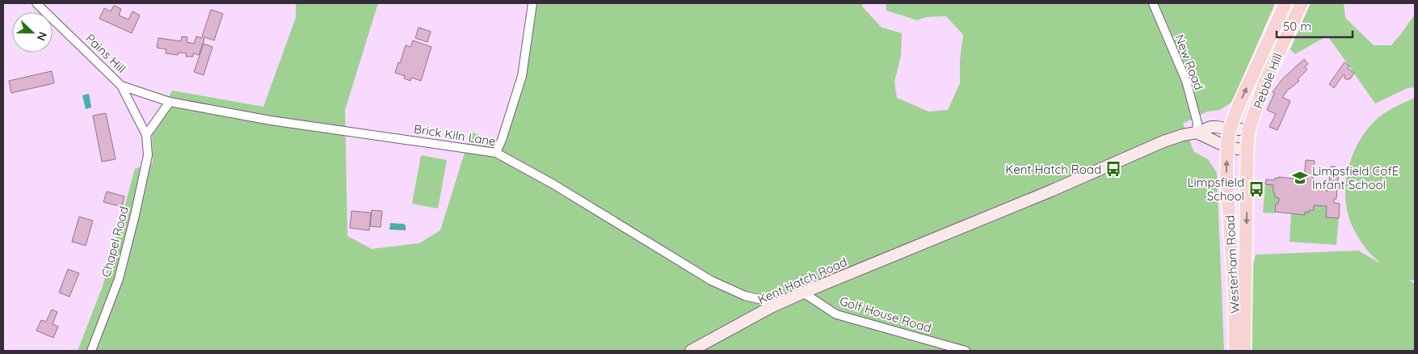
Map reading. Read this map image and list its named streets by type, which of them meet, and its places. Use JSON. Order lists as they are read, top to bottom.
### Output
{
  "streets": {
    "main road": ["Pebble Hill", "Westerham Road", "Kent Hatch Road"],
    "street": [
      "Pains Hill",
      "New Road",
      "Brick Kiln Lane",
      "Chapel Road",
      "Golf House Road"
    ]
  },
  "crossings": [
    ["Pains Hill", "Brick Kiln Lane"],
    ["New Road", "Kent Hatch Road"],
    ["Pebble Hill", "Westerham Road"],
    ["Pebble Hill", "Kent Hatch Road"],
    ["Brick Kiln Lane", "Kent Hatch Road"],
    ["Westerham Road", "Kent Hatch Road"],
    ["Kent Hatch Road", "Golf House Road"]
  ],
  "places": {
    "bus stop": ["Kent Hatch Road", "Limpsfield School"],
    "school or university": ["Limpsfield CofE Infant School"]
  },
  "scale_bar": "50 m",
  "north": "right"
}
